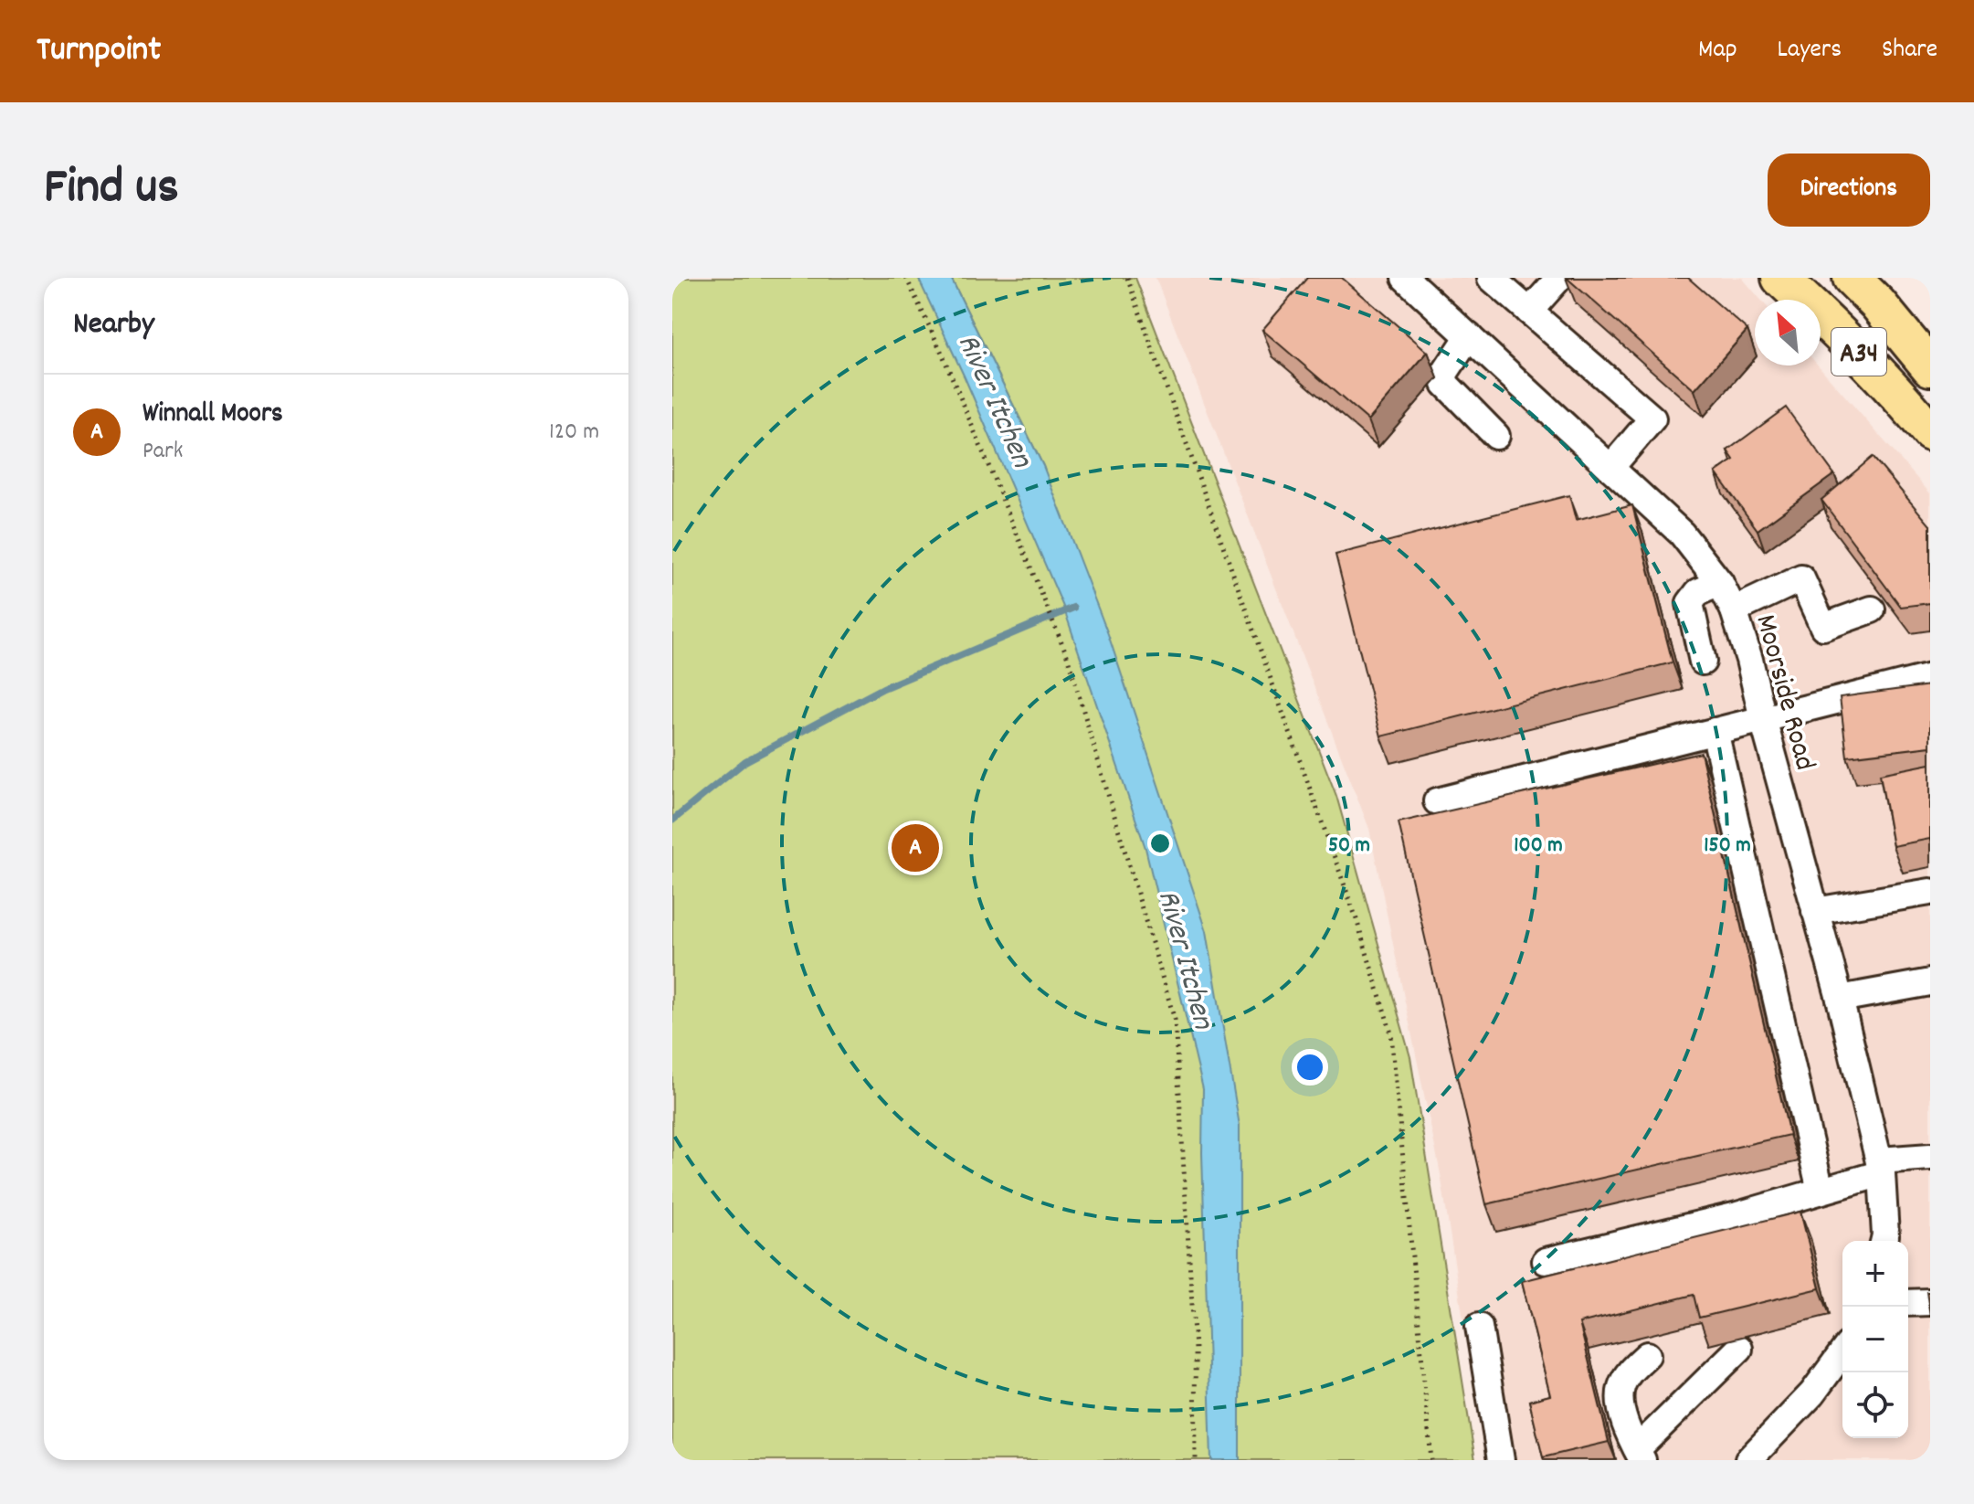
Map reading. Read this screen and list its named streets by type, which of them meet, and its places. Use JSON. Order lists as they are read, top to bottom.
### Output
{
  "streets": {
    "highway": ["A34"],
    "street": ["Moorside Road"]
  },
  "water": ["River Itchen"],
  "north": "top left",
  "page": {
    "header": "Turnpoint",
    "nav": ["Map", "Layers", "Share"],
    "title": "Find us",
    "buttons": "Directions",
    "heading": "Nearby",
    "list": [
      {
        "mark": "A",
        "name": "Winnall Moors",
        "note": "Park",
        "value": "120 m"
      }
    ],
    "pins": "A",
    "map_buttons": ["+", "−"]
  },
  "rings": ["50 m", "100 m", "150 m"]
}
